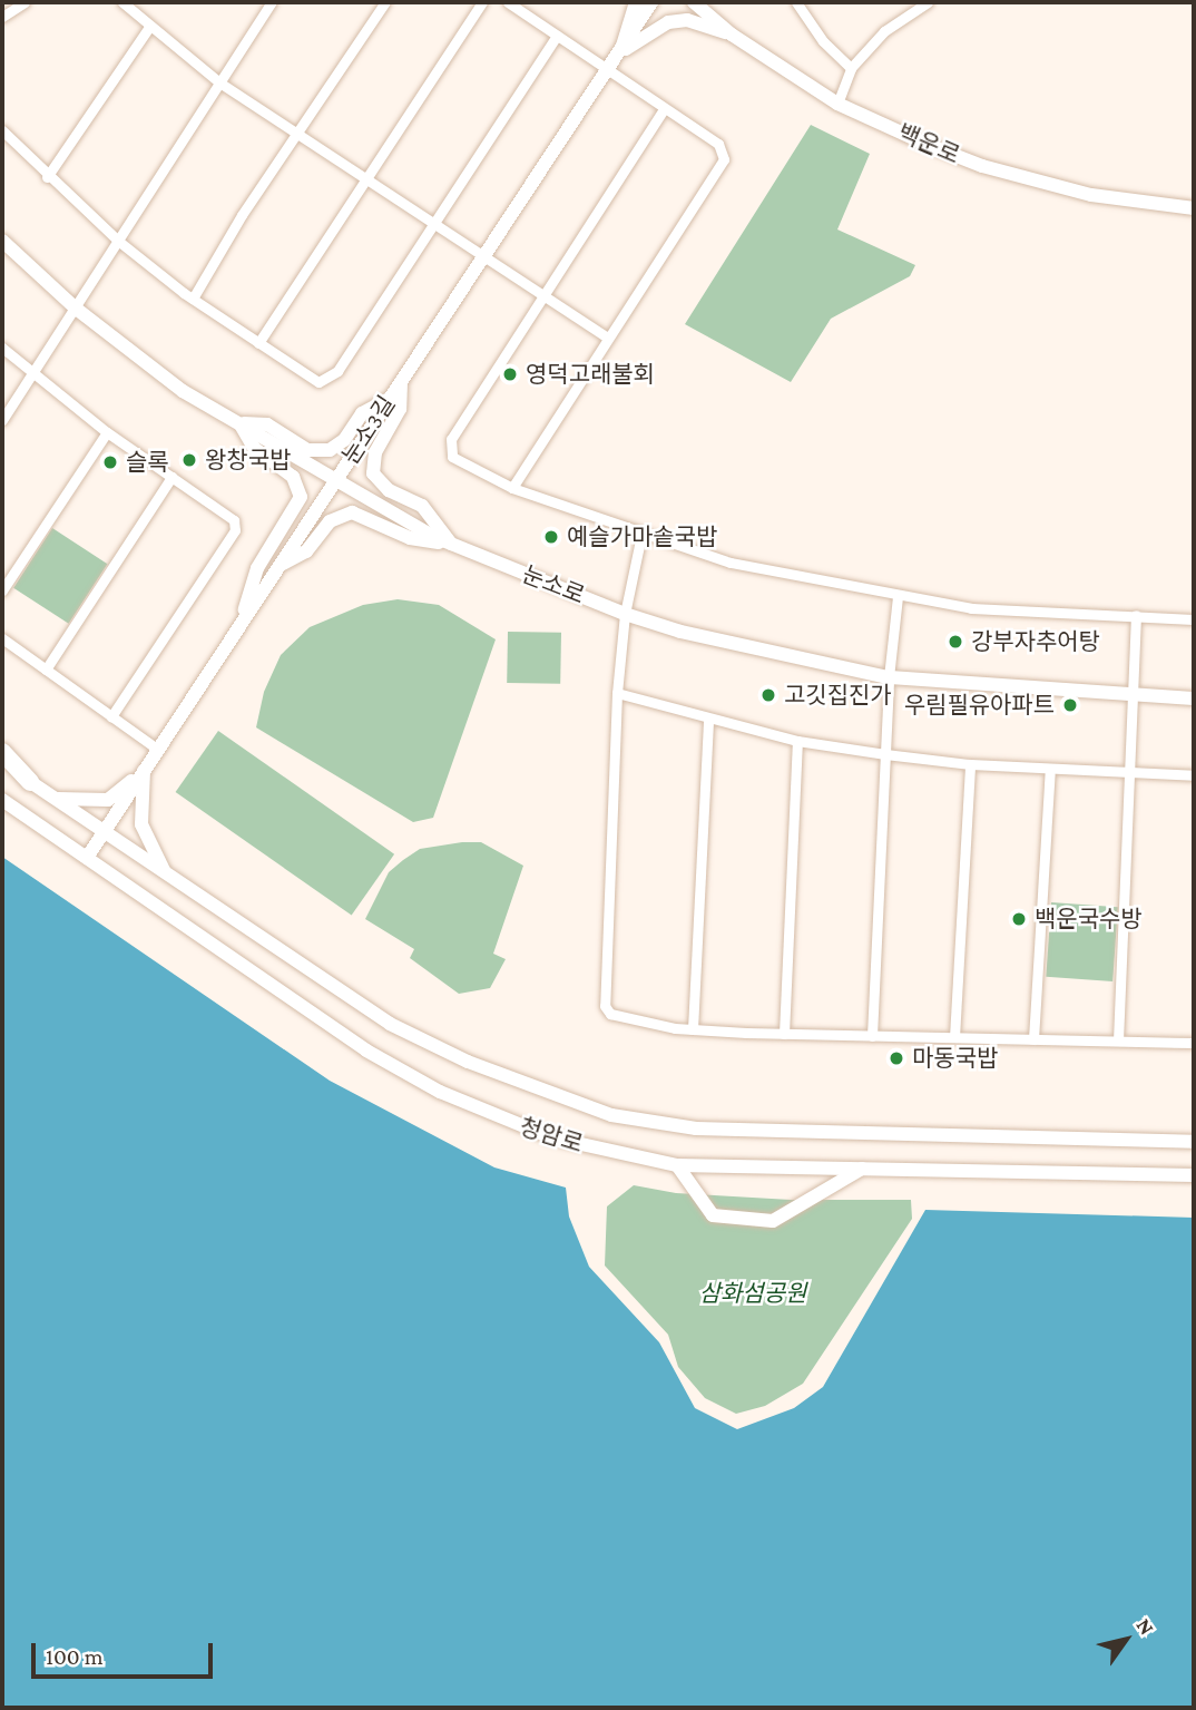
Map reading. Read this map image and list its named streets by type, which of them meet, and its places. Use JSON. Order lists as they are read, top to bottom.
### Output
{
  "streets": {
    "street": [
      "백운로",
      "눈소3길",
      "눈소로",
      "청암로"
    ]
  },
  "crossings": [
    ["눈소3길", "눈소로"],
    ["눈소3길", "청암로"]
  ],
  "parks": ["삼화섬공원"],
  "places": [
    "영덕고래불회",
    "왕창국밥",
    "슬록",
    "예슬가마솥국밥",
    "강부자추어탕",
    "고깃집진가",
    "우림필유아파트",
    "백운국수방",
    "마동국밥"
  ],
  "scale_bar": "100 m",
  "north": "top right"
}
